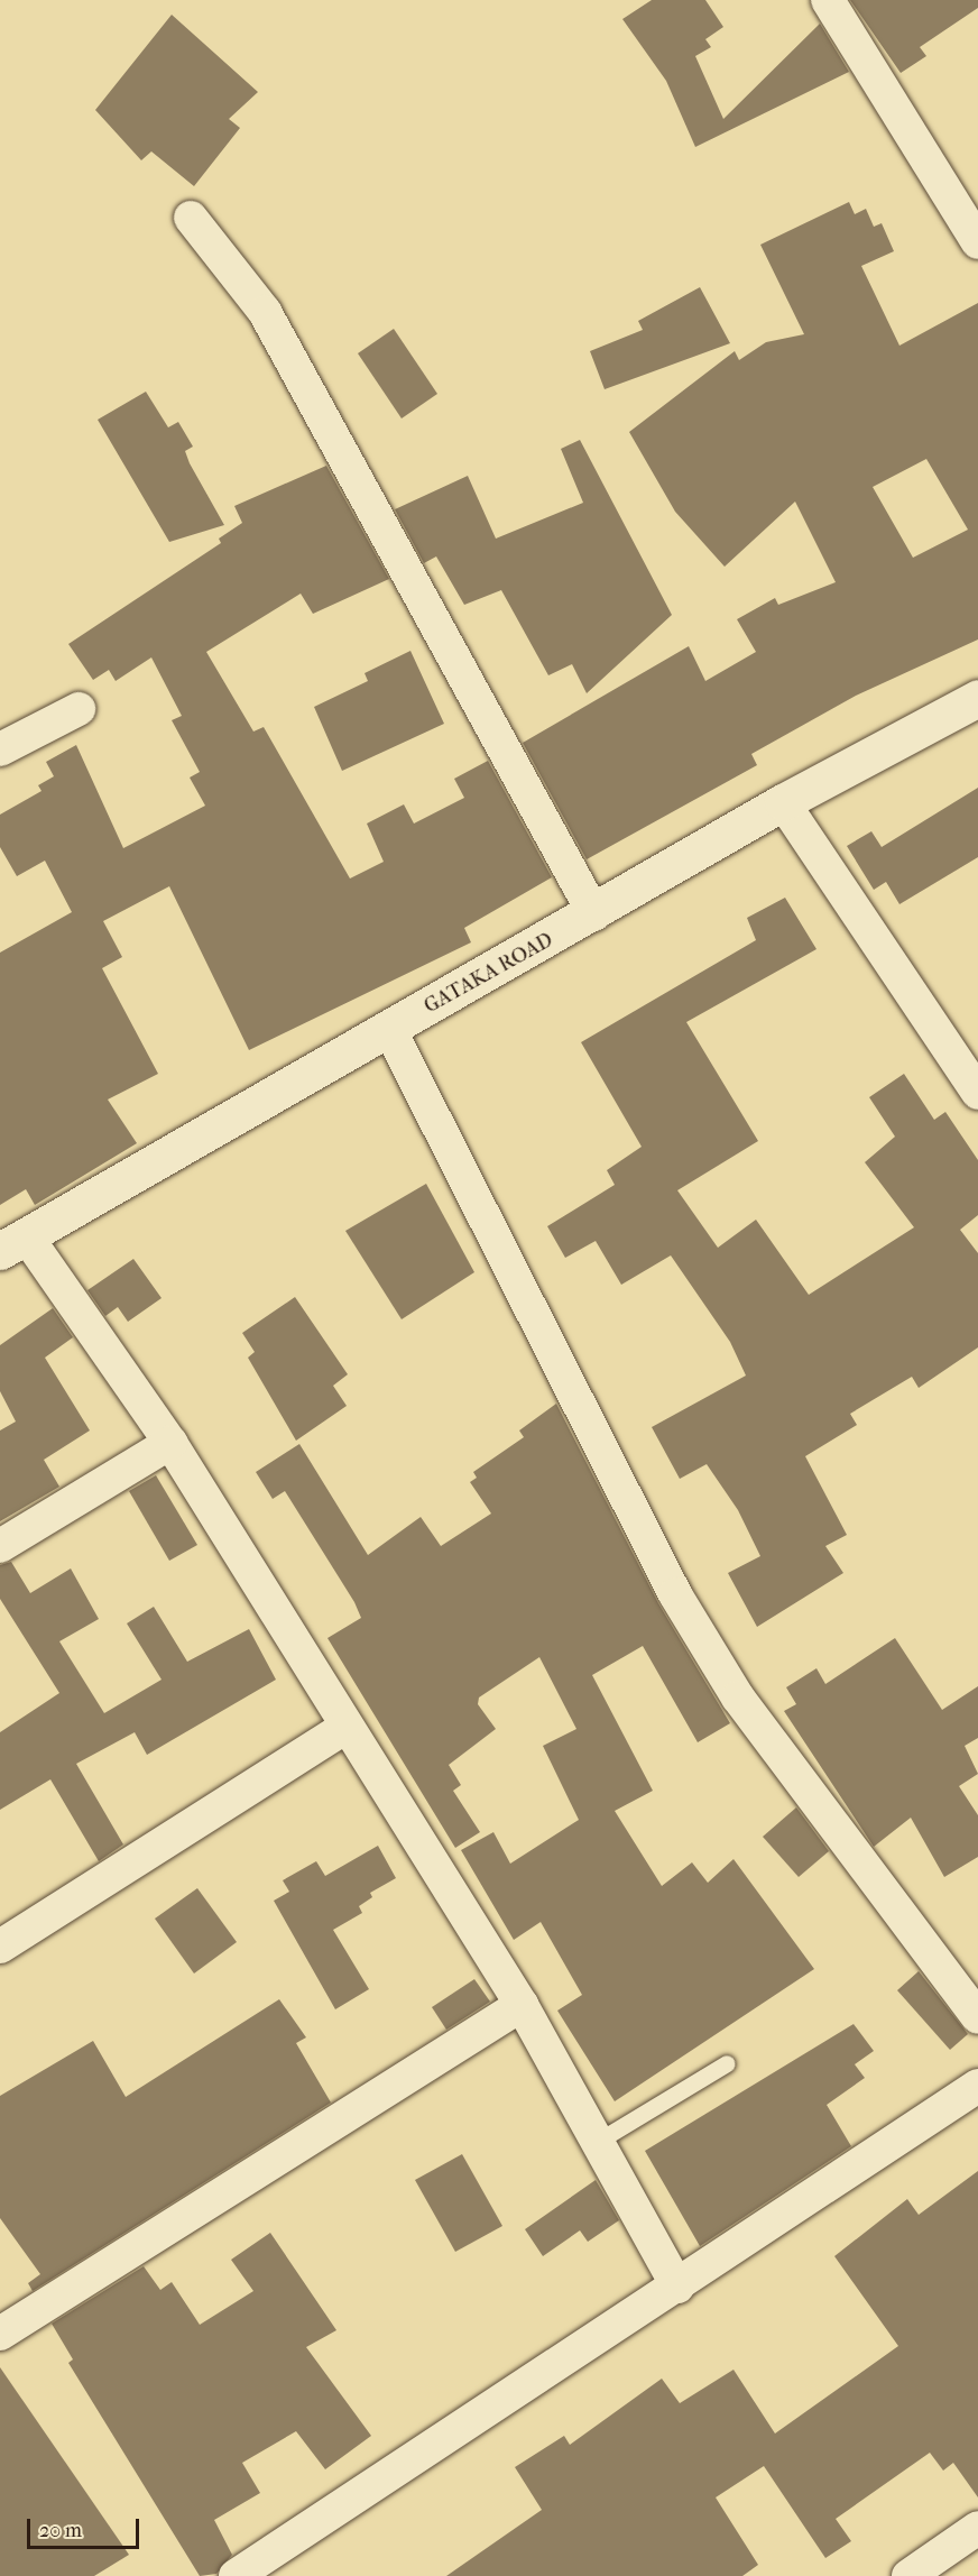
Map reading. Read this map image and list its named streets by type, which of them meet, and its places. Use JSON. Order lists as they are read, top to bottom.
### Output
{
  "streets": {
    "street": ["GATAKA ROAD"]
  },
  "scale_bar": "20 m"
}
